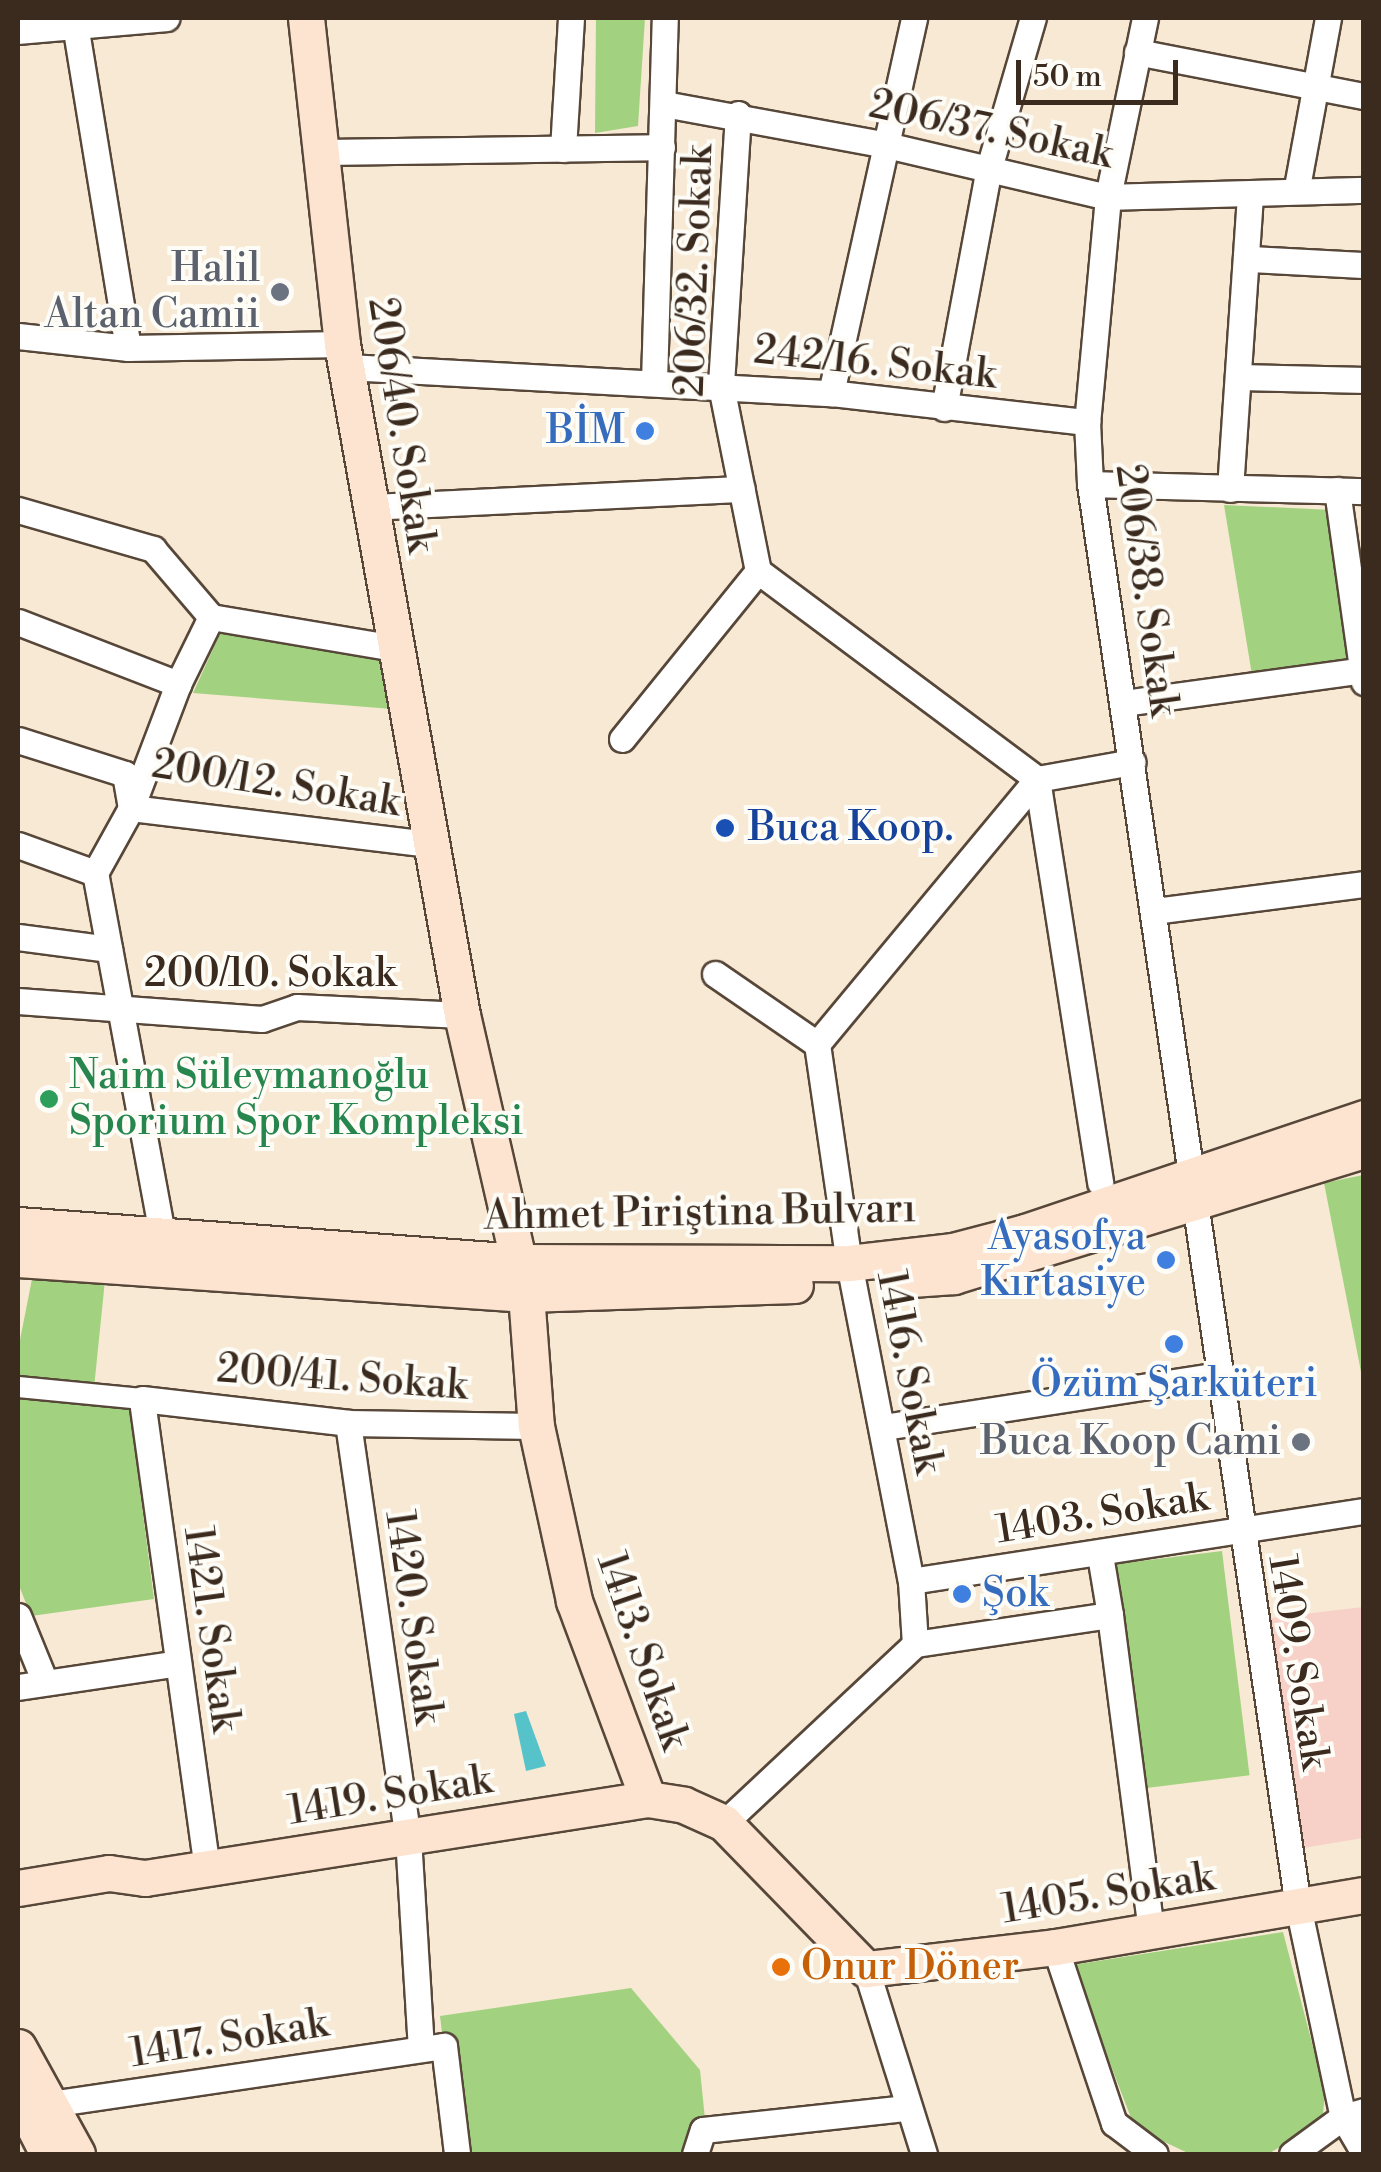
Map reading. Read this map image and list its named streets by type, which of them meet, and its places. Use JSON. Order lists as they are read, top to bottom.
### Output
{
  "streets": {
    "main road": [
      "206/40. Sokak",
      "Ahmet Piriştina Bulvarı",
      "1413. Sokak",
      "1419. Sokak",
      "1405. Sokak"
    ],
    "street": [
      "206/37. Sokak",
      "206/32. Sokak",
      "242/16. Sokak",
      "206/38. Sokak",
      "200/12. Sokak",
      "200/10. Sokak",
      "1416. Sokak",
      "200/41. Sokak",
      "1403. Sokak",
      "1420. Sokak",
      "1421. Sokak",
      "1409. Sokak",
      "1417. Sokak"
    ]
  },
  "crossings": [
    ["206/37. Sokak", "206/32. Sokak"],
    ["206/37. Sokak", "206/38. Sokak"],
    ["206/32. Sokak", "242/16. Sokak"],
    ["242/16. Sokak", "206/40. Sokak"],
    ["242/16. Sokak", "206/38. Sokak"],
    ["206/40. Sokak", "200/12. Sokak"],
    ["206/40. Sokak", "200/10. Sokak"],
    ["206/38. Sokak", "Ahmet Piriştina Bulvarı"],
    ["206/38. Sokak", "1409. Sokak"],
    ["Ahmet Piriştina Bulvarı", "1416. Sokak"],
    ["Ahmet Piriştina Bulvarı", "1413. Sokak"],
    ["Ahmet Piriştina Bulvarı", "1409. Sokak"],
    ["1416. Sokak", "1403. Sokak"],
    ["200/41. Sokak", "1420. Sokak"],
    ["200/41. Sokak", "1421. Sokak"],
    ["200/41. Sokak", "1413. Sokak"],
    ["1403. Sokak", "1409. Sokak"],
    ["1420. Sokak", "1419. Sokak"],
    ["1420. Sokak", "1417. Sokak"],
    ["1421. Sokak", "1419. Sokak"],
    ["1413. Sokak", "1419. Sokak"],
    ["1413. Sokak", "1405. Sokak"],
    ["1409. Sokak", "1405. Sokak"]
  ],
  "places": [
    "Halil Altan Camii",
    "BİM",
    "Buca Koop.",
    "Naim Süleymanoğlu Sporium Spor Kompleksi",
    "Ayasofya Kırtasiye",
    "Özüm Şarküteri",
    "Buca Koop Cami",
    "Şok",
    "Onur Döner"
  ],
  "scale_bar": "50 m"
}
